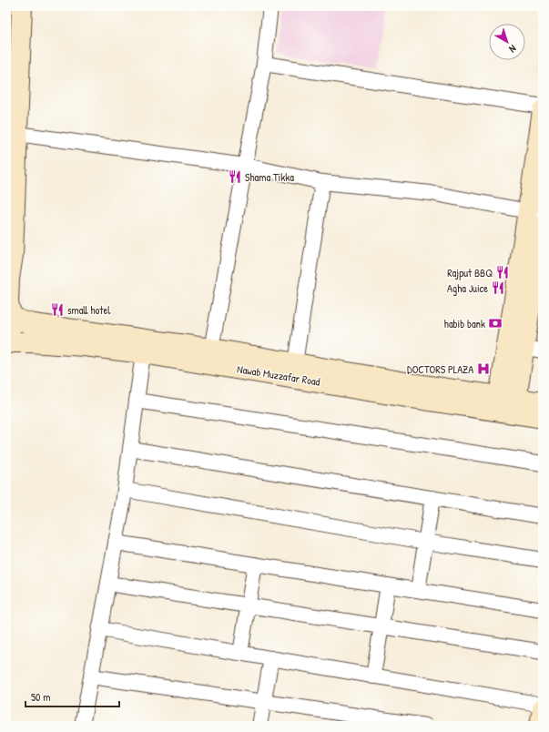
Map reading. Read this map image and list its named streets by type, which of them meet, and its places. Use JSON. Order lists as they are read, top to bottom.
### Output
{
  "streets": {
    "street": ["Nawab Muzzafar Road"]
  },
  "places": {
    "restaurant": [
      "Shama Tikka",
      "Rajput BBQ",
      "Agha Juice",
      "small hotel"
    ],
    "bank": ["habib bank"],
    "hospital": ["DOCTORS PLAZA"]
  },
  "scale_bar": "50 m",
  "north": "bottom right"
}
